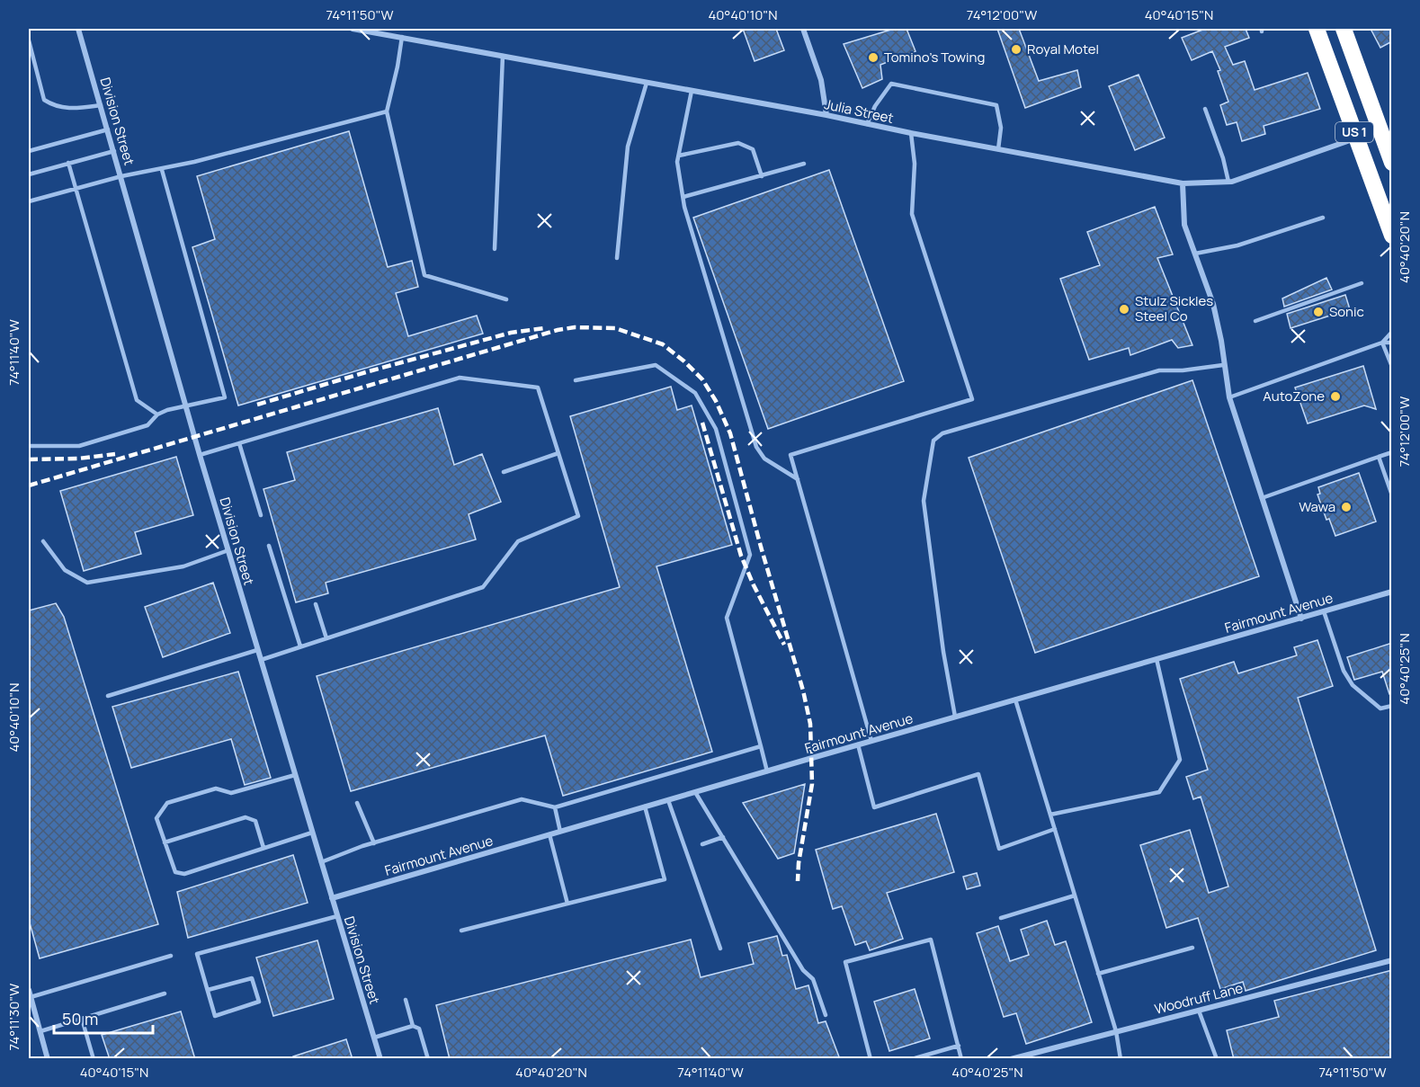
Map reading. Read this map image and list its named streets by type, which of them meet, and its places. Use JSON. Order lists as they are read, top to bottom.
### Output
{
  "streets": {
    "highway": ["US 1"],
    "street": [
      "Julia Street",
      "Division Street",
      "Fairmount Avenue",
      "Woodruff Lane"
    ]
  },
  "crossings": [
    ["Julia Street", "US 1"],
    ["Division Street", "Fairmount Avenue"]
  ],
  "places": [
    "Royal Motel",
    "Tomino's Towing",
    "Stulz Sickles Steel Co",
    "Sonic",
    "AutoZone",
    "Wawa"
  ],
  "scale_bar": "50 m",
  "coordinates": [
    "74°11'50\"W",
    "40°40'10\"N",
    "74°12'00\"W",
    "40°40'15\"N",
    "40°40'20\"N",
    "74°11'40\"W",
    "40°40'25\"N",
    "74°11'30\"W"
  ]
}
